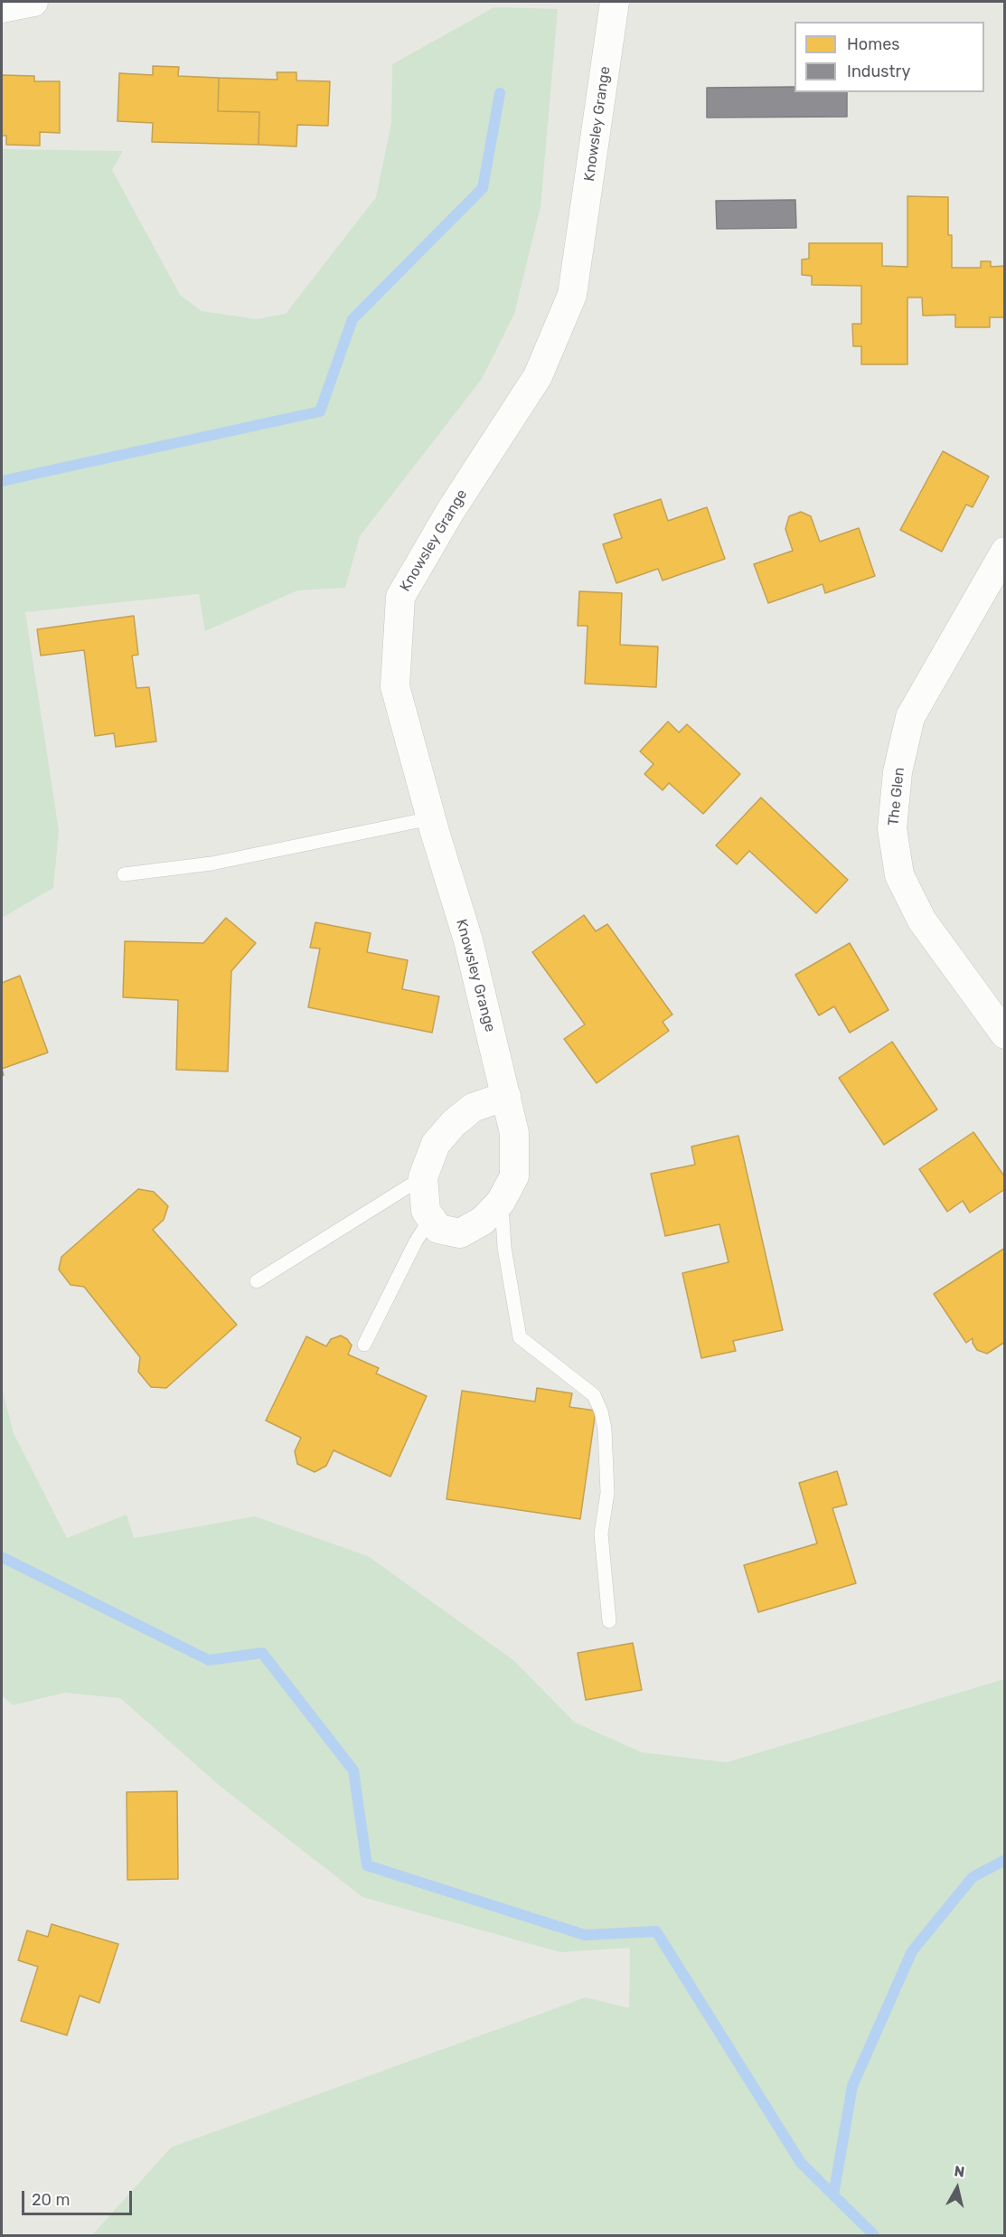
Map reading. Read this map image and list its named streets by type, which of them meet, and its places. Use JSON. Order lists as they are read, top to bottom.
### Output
{
  "streets": {
    "street": ["Knowsley Grange", "The Glen"]
  },
  "legend": ["Homes", "Industry"],
  "scale_bar": "20 m",
  "north": "top"
}
